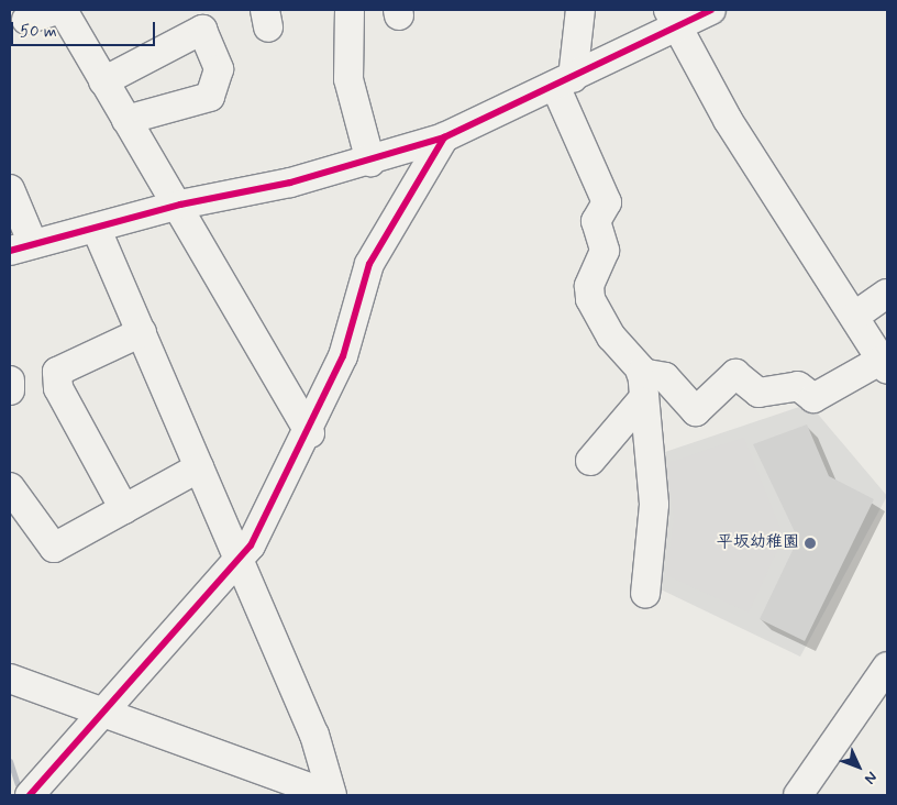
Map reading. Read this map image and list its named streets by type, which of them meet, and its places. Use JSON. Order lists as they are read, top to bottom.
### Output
{
  "places": ["平坂幼稚園"],
  "scale_bar": "50 m",
  "north": "bottom right"
}
